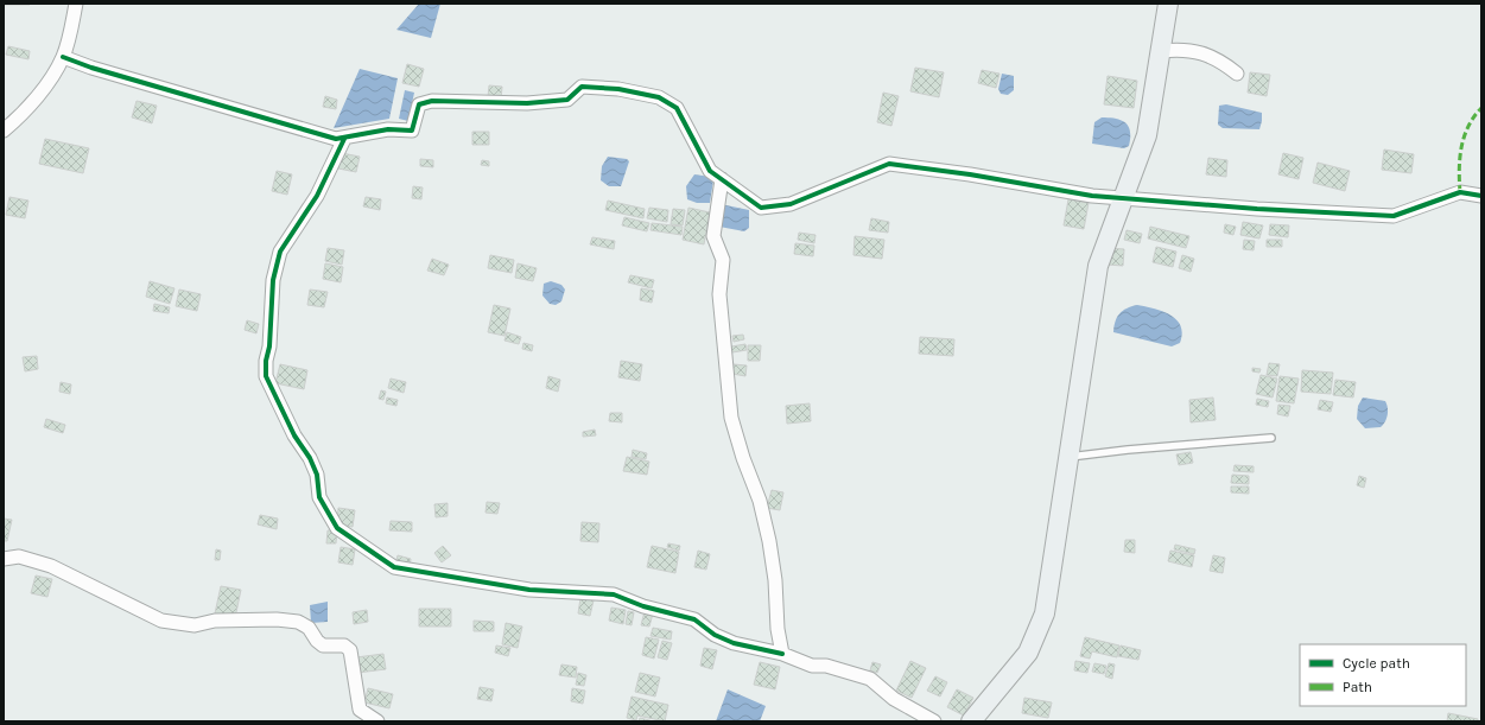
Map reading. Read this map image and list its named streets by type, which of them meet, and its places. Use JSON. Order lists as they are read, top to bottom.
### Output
{
  "legend": ["Cycle path", "Path"]
}
